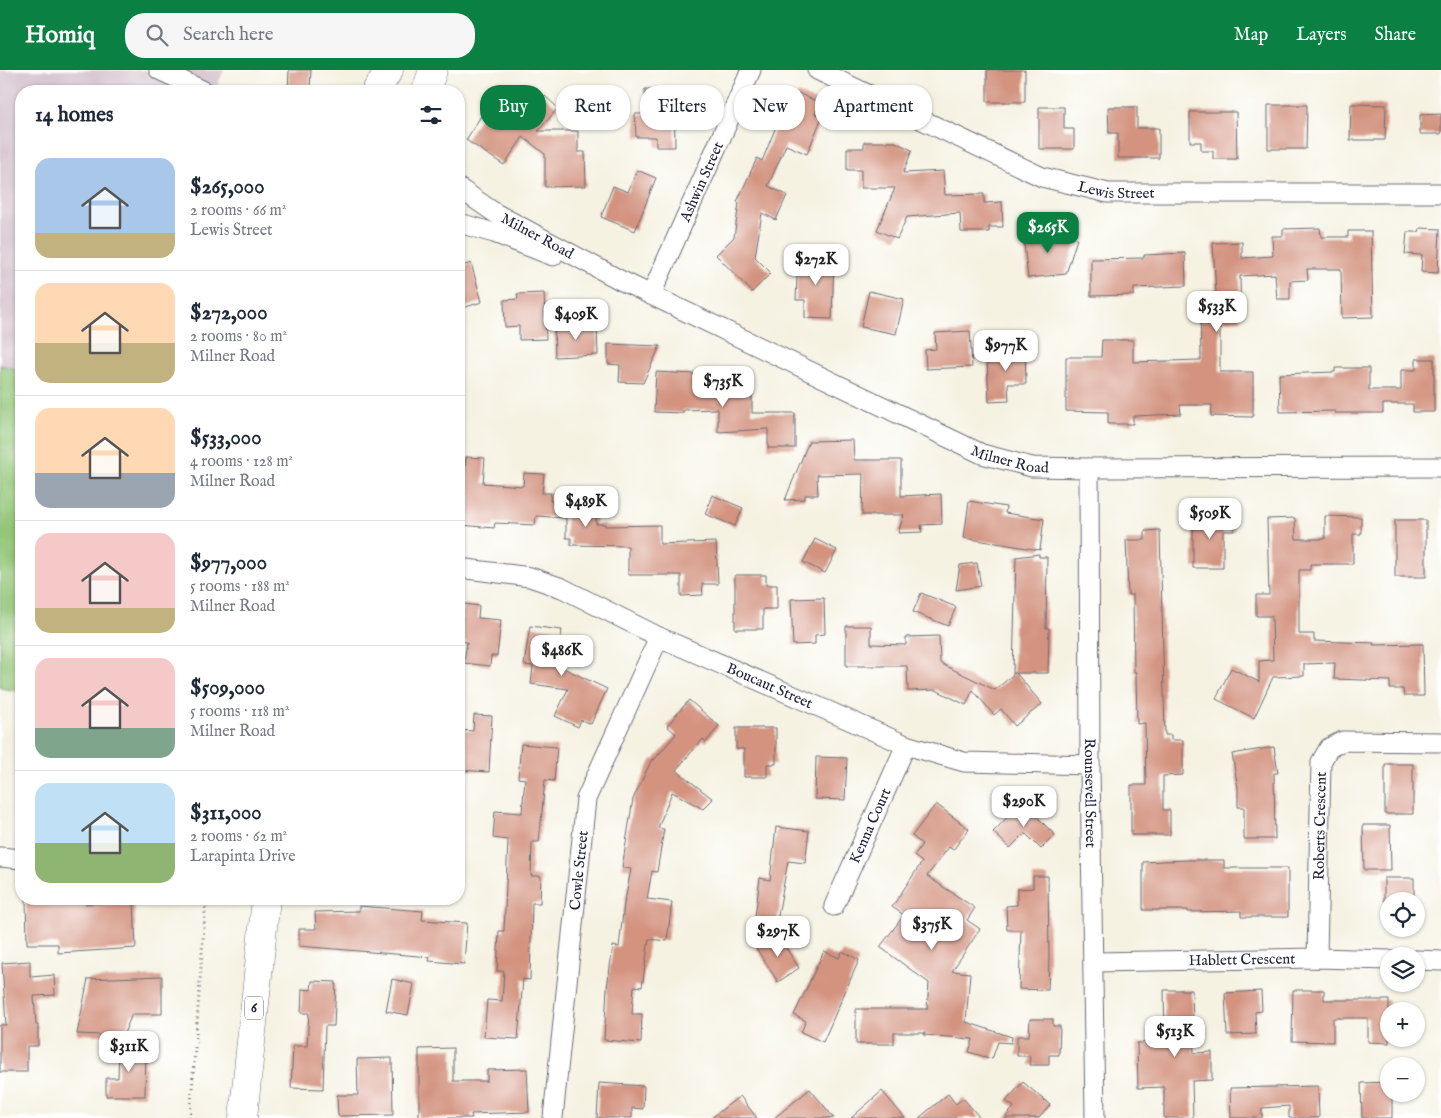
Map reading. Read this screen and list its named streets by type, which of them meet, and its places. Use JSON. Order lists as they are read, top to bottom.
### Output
{
  "streets": {
    "main road": ["6"],
    "street": [
      "Ashwin Street",
      "Lewis Street",
      "Milner Road",
      "Boucaut Street",
      "Rounsevell Street",
      "Roberts Crescent",
      "Kenna Court",
      "Cowle Street",
      "Hablett Crescent"
    ]
  },
  "crossings": [
    ["Ashwin Street", "Milner Road"],
    ["Milner Road", "Rounsevell Street"],
    ["Boucaut Street", "Rounsevell Street"],
    ["Boucaut Street", "Kenna Court"],
    ["Boucaut Street", "Cowle Street"],
    ["Rounsevell Street", "Hablett Crescent"],
    ["Roberts Crescent", "Hablett Crescent"]
  ],
  "page": {
    "header": "Homiq",
    "search": "Search here",
    "nav": ["Map", "Layers", "Share"],
    "chip": [
      "Buy",
      "Rent",
      "Filters",
      "New",
      "Apartment"
    ],
    "heading": "14 homes",
    "list": [
      {
        "name": "$265,000",
        "note": "2 rooms · 66 m² · Lewis Street"
      },
      {
        "name": "$272,000",
        "note": "2 rooms · 80 m² · Milner Road"
      },
      {
        "name": "$533,000",
        "note": "4 rooms · 128 m² · Milner Road"
      },
      {
        "name": "$977,000",
        "note": "5 rooms · 188 m² · Milner Road"
      },
      {
        "name": "$509,000",
        "note": "5 rooms · 118 m² · Milner Road"
      },
      {
        "name": "$311,000",
        "note": "2 rooms · 62 m² · Larapinta Drive"
      }
    ],
    "price": [
      "$265K",
      "$272K",
      "$533K",
      "$409K",
      "$977K",
      "$735K",
      "$489K",
      "$509K",
      "$486K",
      "$290K",
      "$375K",
      "$297K",
      "$513K",
      "$311K"
    ],
    "map_buttons": ["+", "−"]
  }
}
